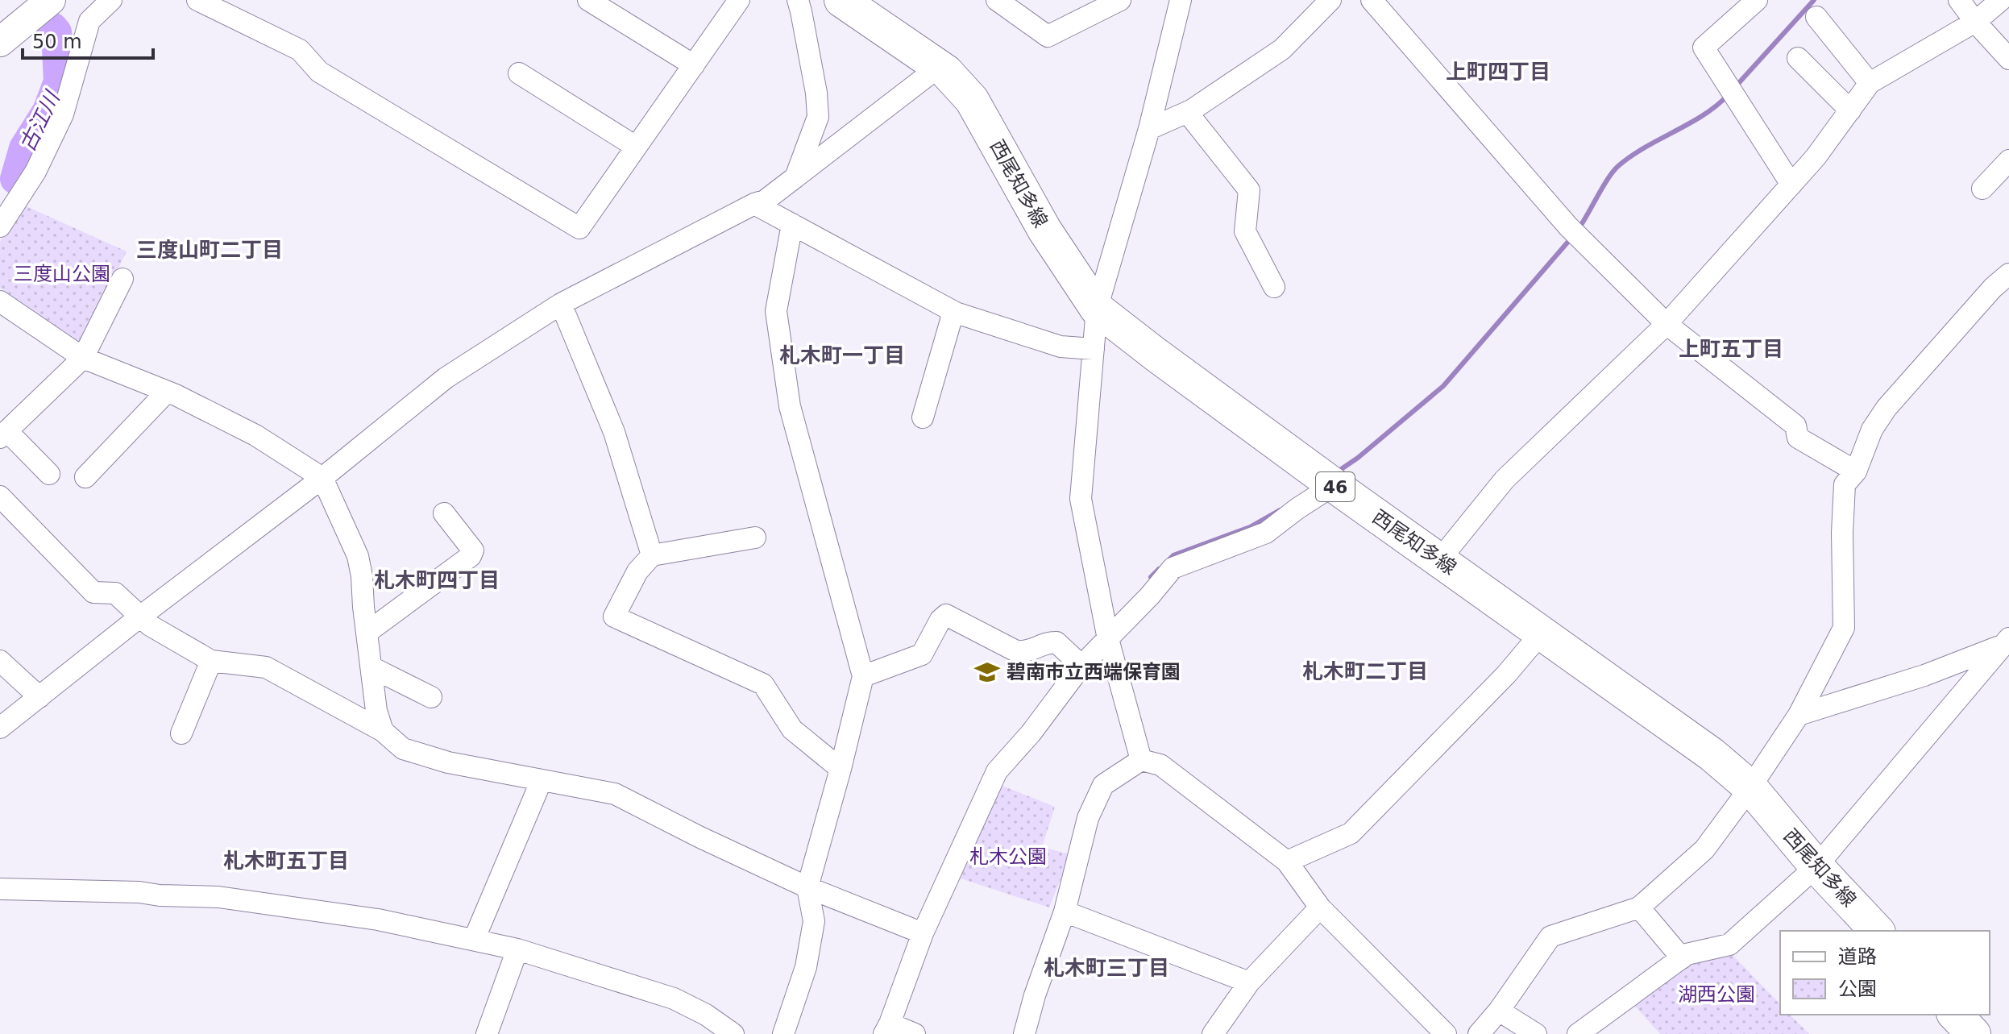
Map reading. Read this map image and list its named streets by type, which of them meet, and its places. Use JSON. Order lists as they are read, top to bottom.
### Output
{
  "streets": {
    "main road": ["西尾知多線", "46"]
  },
  "districts": [
    "上町四丁目",
    "三度山町二丁目",
    "上町五丁目",
    "札木町一丁目",
    "札木町四丁目",
    "札木町二丁目",
    "札木町五丁目",
    "札木町三丁目"
  ],
  "water": ["古江川"],
  "parks": ["三度山公園", "札木公園", "湖西公園"],
  "places": {
    "school or university": ["碧南市立西端保育園"]
  },
  "legend": ["道路", "公園"],
  "scale_bar": "50 m"
}
